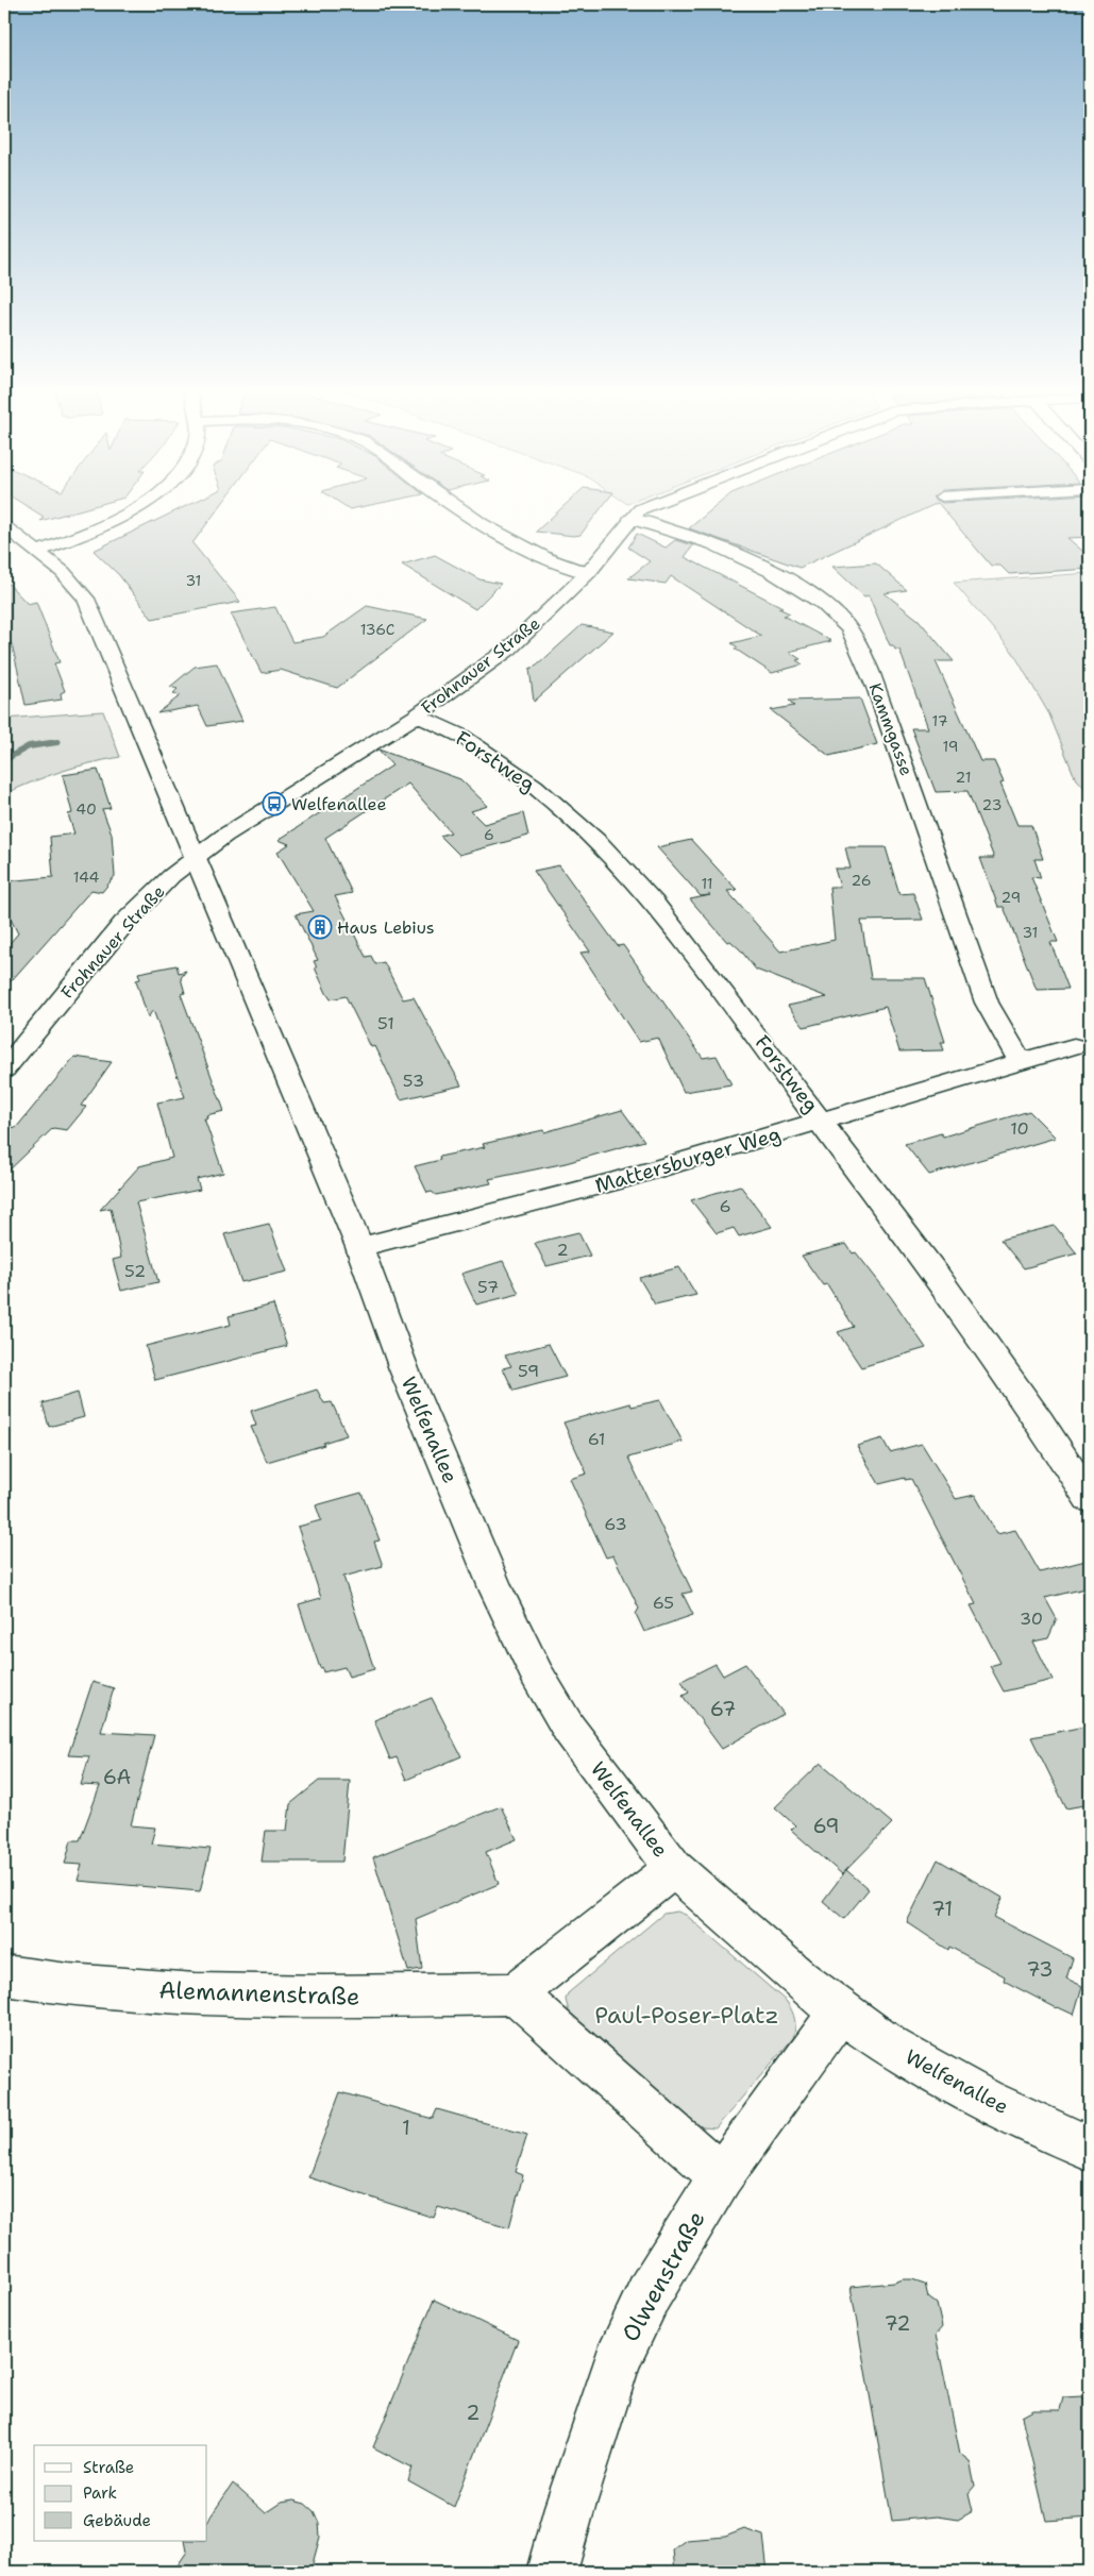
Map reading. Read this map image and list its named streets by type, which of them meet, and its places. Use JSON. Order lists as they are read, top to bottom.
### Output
{
  "streets": {
    "street": [
      "Frohnauer Straße",
      "Kammgasse",
      "Forstweg",
      "Mattersburger Weg",
      "Welfenallee",
      "Alemannenstraße",
      "Olwenstraße"
    ]
  },
  "crossings": [
    ["Frohnauer Straße", "Kammgasse"],
    ["Frohnauer Straße", "Forstweg"],
    ["Frohnauer Straße", "Welfenallee"],
    ["Kammgasse", "Mattersburger Weg"],
    ["Forstweg", "Mattersburger Weg"],
    ["Mattersburger Weg", "Welfenallee"],
    ["Welfenallee", "Olwenstraße"]
  ],
  "parks": ["Paul-Poser-Platz"],
  "places": {
    "bus stop": ["Welfenallee"],
    "building": ["Haus Lebius"]
  },
  "house_numbers": [
    "31",
    "136C",
    "17",
    "19",
    "21",
    "23",
    "40",
    "6",
    "144",
    "26",
    "11",
    "29",
    "31",
    "51",
    "53",
    "10",
    "6",
    "2",
    "52",
    "57",
    "59",
    "61",
    "63",
    "65",
    "30",
    "67",
    "6A",
    "69",
    "71",
    "73",
    "1",
    "72",
    "2"
  ],
  "legend": ["Straße", "Park", "Gebäude"]
}
